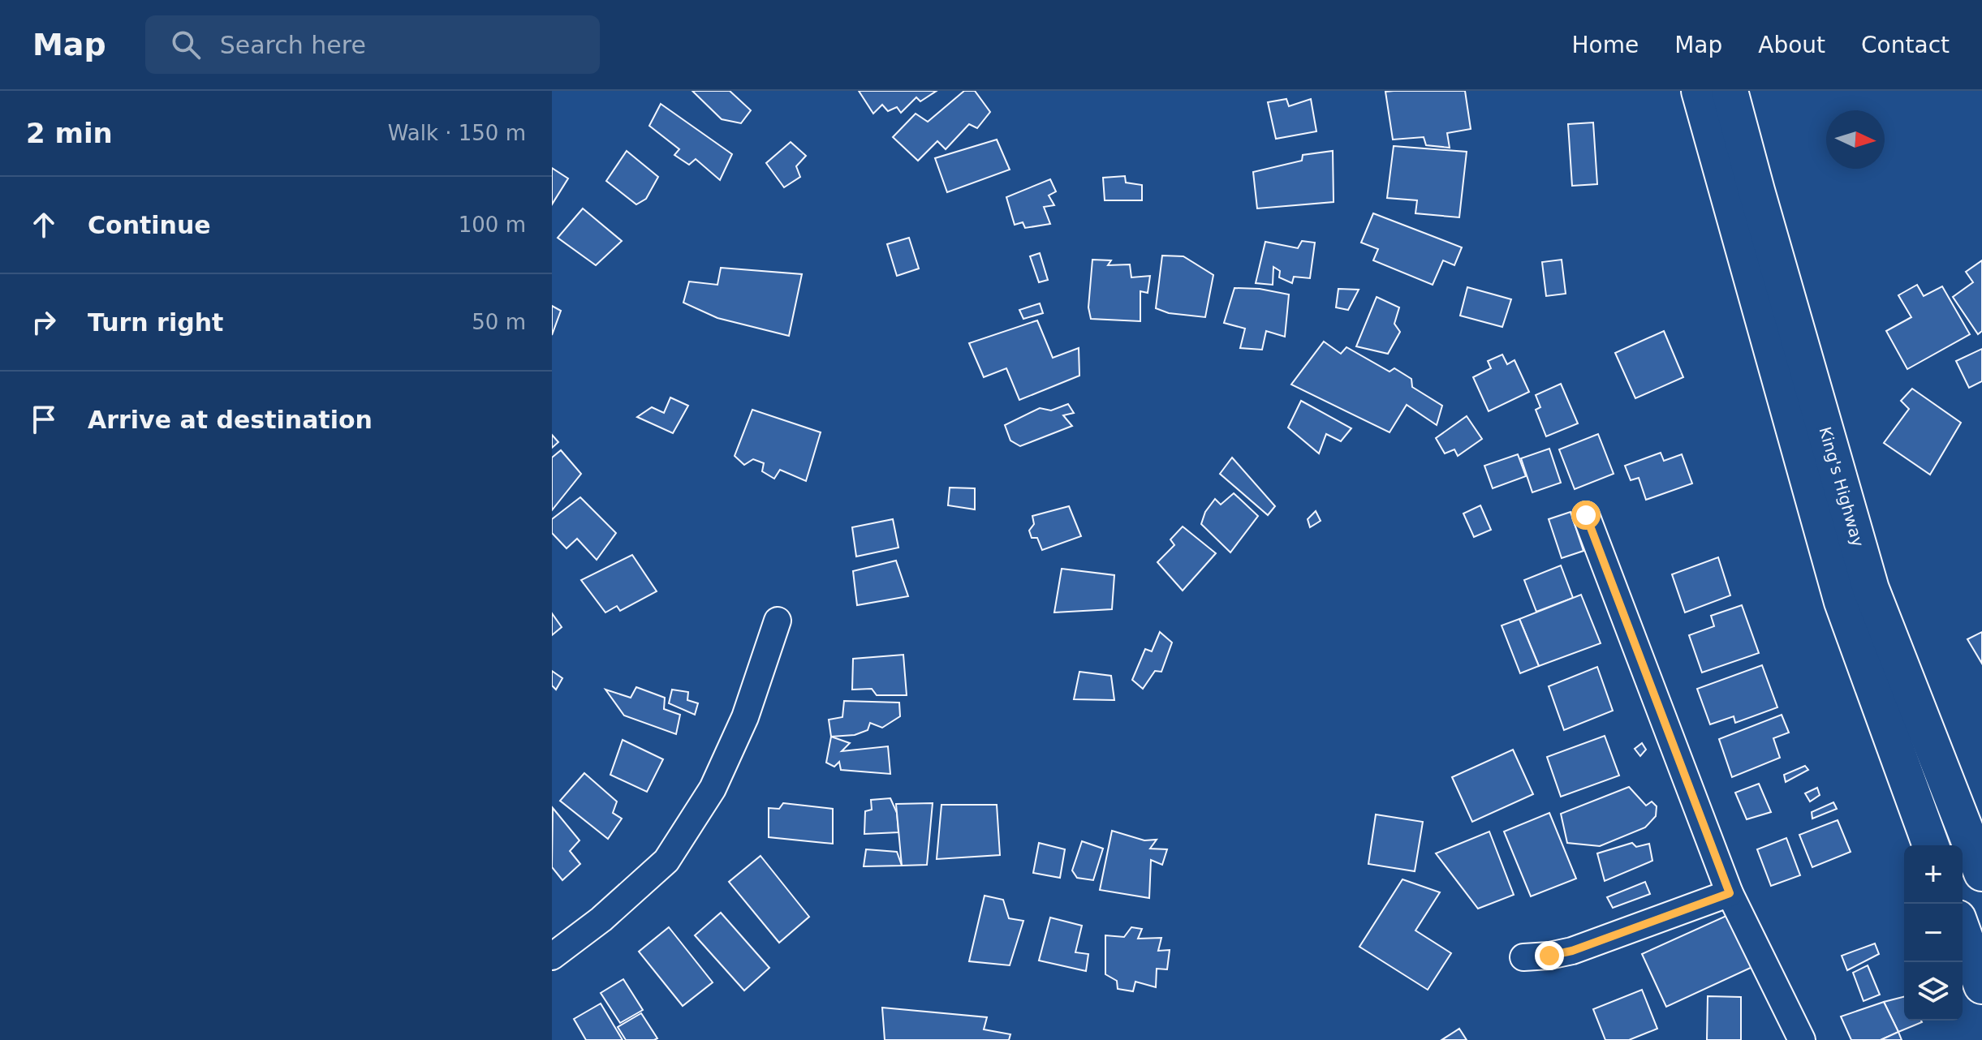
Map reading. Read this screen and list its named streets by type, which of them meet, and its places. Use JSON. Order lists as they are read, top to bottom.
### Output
{
  "streets": {
    "highway": ["King's Highway"]
  },
  "north": "right",
  "page": {
    "header": "Map",
    "search": "Search here",
    "nav": [
      "Home",
      "Map",
      "About",
      "Contact"
    ],
    "heading": ["2 min", "Walk · 150 m"],
    "list": [
      ["Continue", "100 m"],
      ["Turn right", "50 m"],
      "Arrive at destination"
    ],
    "map_buttons": ["+", "−"]
  }
}
